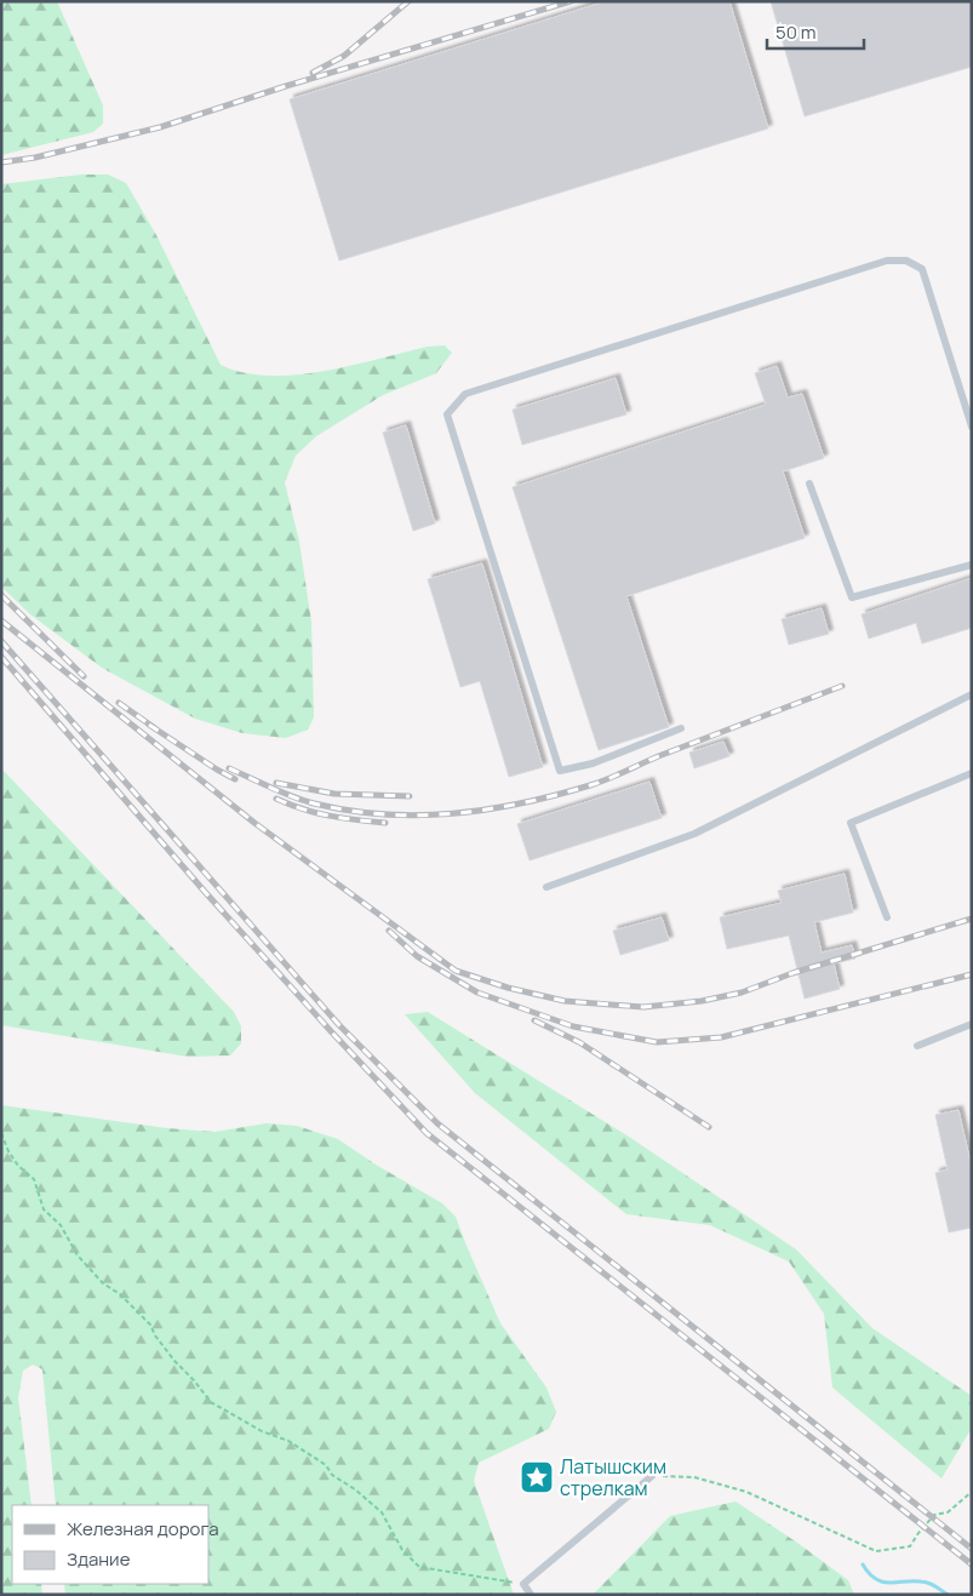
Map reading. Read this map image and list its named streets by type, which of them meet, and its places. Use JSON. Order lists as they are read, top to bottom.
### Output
{
  "places": {
    "place": ["Латышским стрелкам"]
  },
  "legend": ["Железная дорога", "Здание"],
  "scale_bar": "50 m"
}
